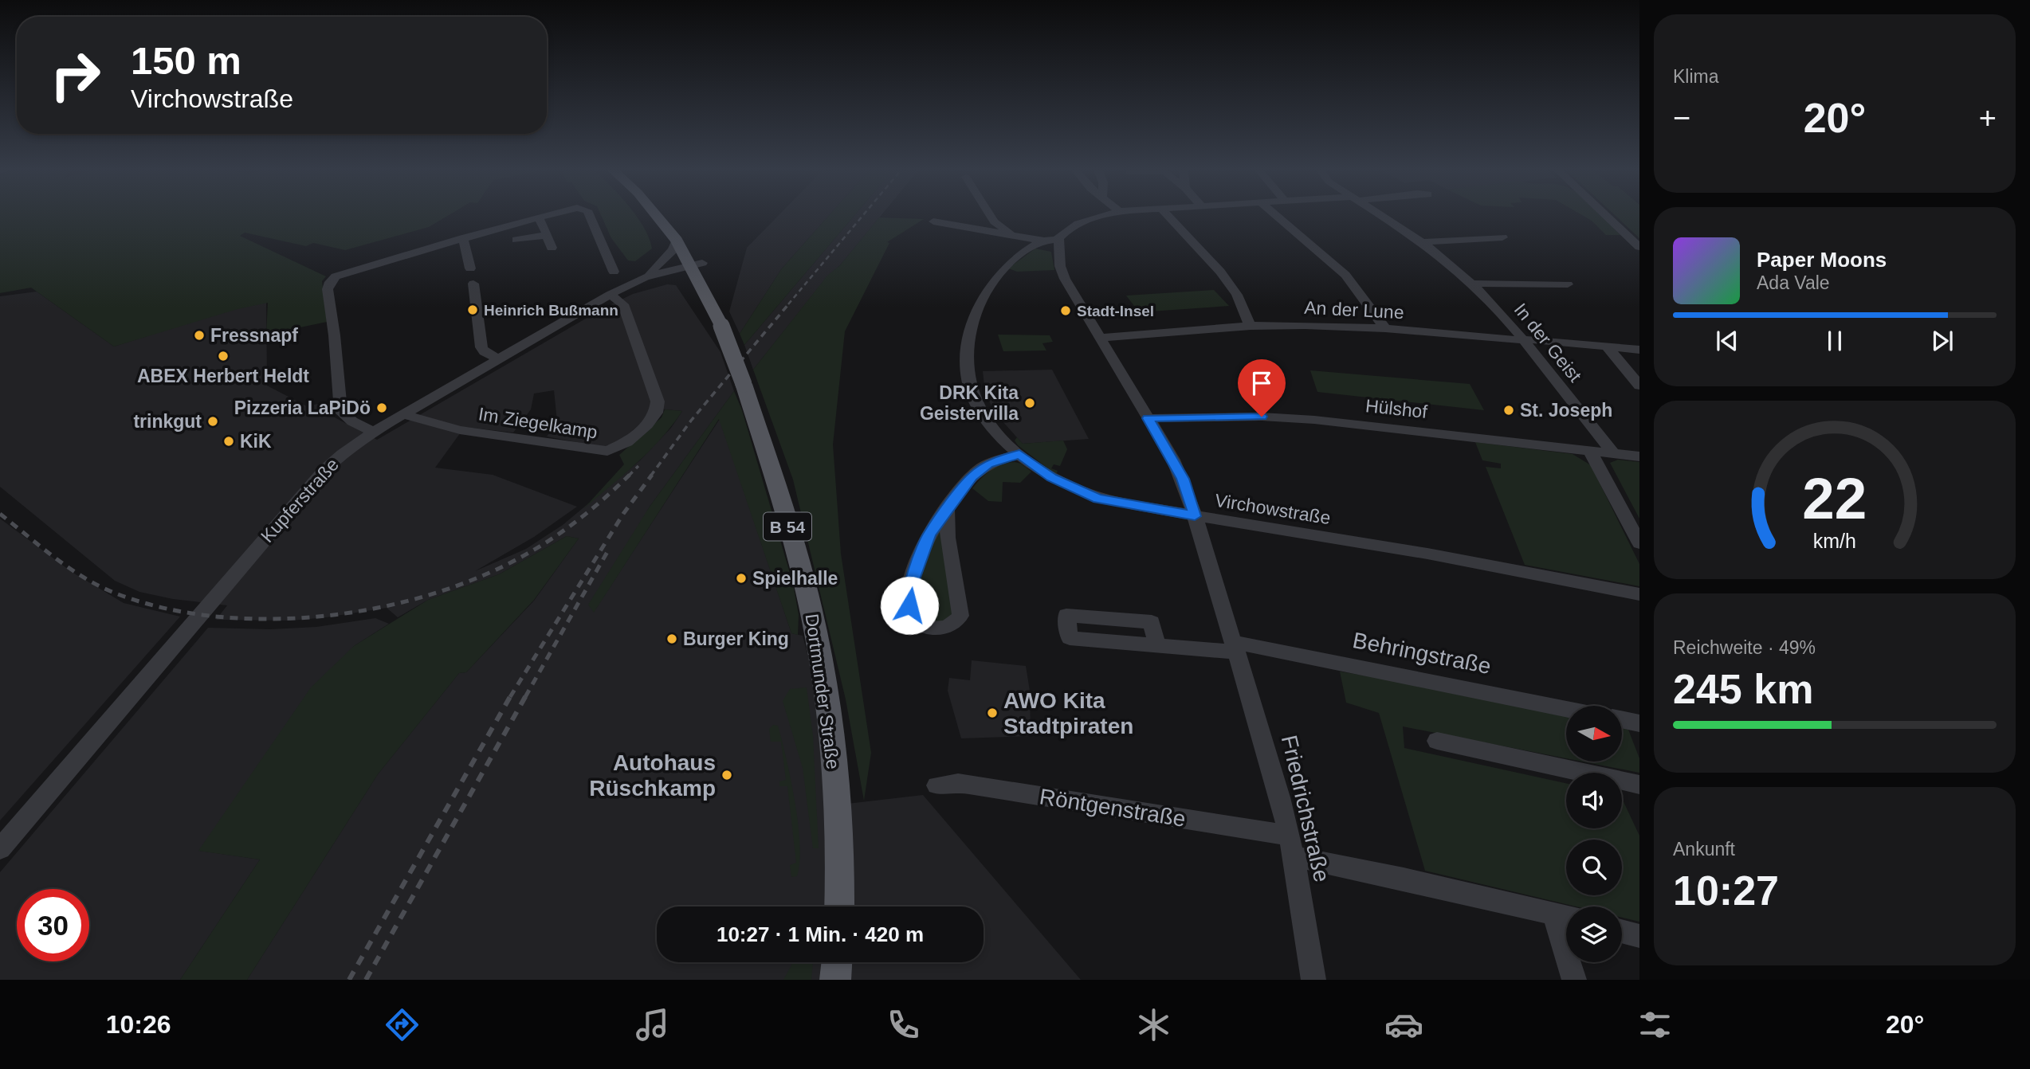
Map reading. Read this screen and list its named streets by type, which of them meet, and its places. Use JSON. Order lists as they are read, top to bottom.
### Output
{
  "streets": {
    "main road": ["B 54", "Dortmunder Straße"],
    "street": [
      "An der Lune",
      "In der Geist",
      "Hülshof",
      "Im Ziegelkamp",
      "Kupferstraße",
      "Virchowstraße",
      "Behringstraße",
      "Röntgenstraße",
      "Friedrichstraße"
    ]
  },
  "crossings": [
    ["An der Lune", "In der Geist"],
    ["An der Lune", "Friedrichstraße"],
    ["In der Geist", "Hülshof"],
    ["Hülshof", "Friedrichstraße"],
    ["Im Ziegelkamp", "Kupferstraße"],
    ["Kupferstraße", "Dortmunder Straße"],
    ["Virchowstraße", "Friedrichstraße"],
    ["Behringstraße", "Friedrichstraße"],
    ["Röntgenstraße", "Friedrichstraße"]
  ],
  "places": [
    "Heinrich Bußmann",
    "Stadt-Insel",
    "Fressnapf",
    "ABEX Herbert Heldt",
    "DRK Kita Geistervilla",
    "Pizzeria LaPiDö",
    "St. Joseph",
    "trinkgut",
    "KiK",
    "Spielhalle",
    "Burger King",
    "AWO Kita Stadtpiraten",
    "Autohaus Rüschkamp"
  ],
  "north": "right",
  "page": {
    "tile": [
      "Klima",
      ["Reichweite · 49%", "245 km"],
      ["Ankunft", "10:27"]
    ],
    "turn": ["150 m", "Virchowstraße"],
    "heat": ["−", "20°", "+"],
    "song": ["Paper Moons", "Ada Vale"],
    "limit": "30",
    "trip": "10:27 · 1 Min. · 420 m",
    "tabs": ["10:26", "20°"],
    "gauge": ["22", "km/h"]
  }
}
